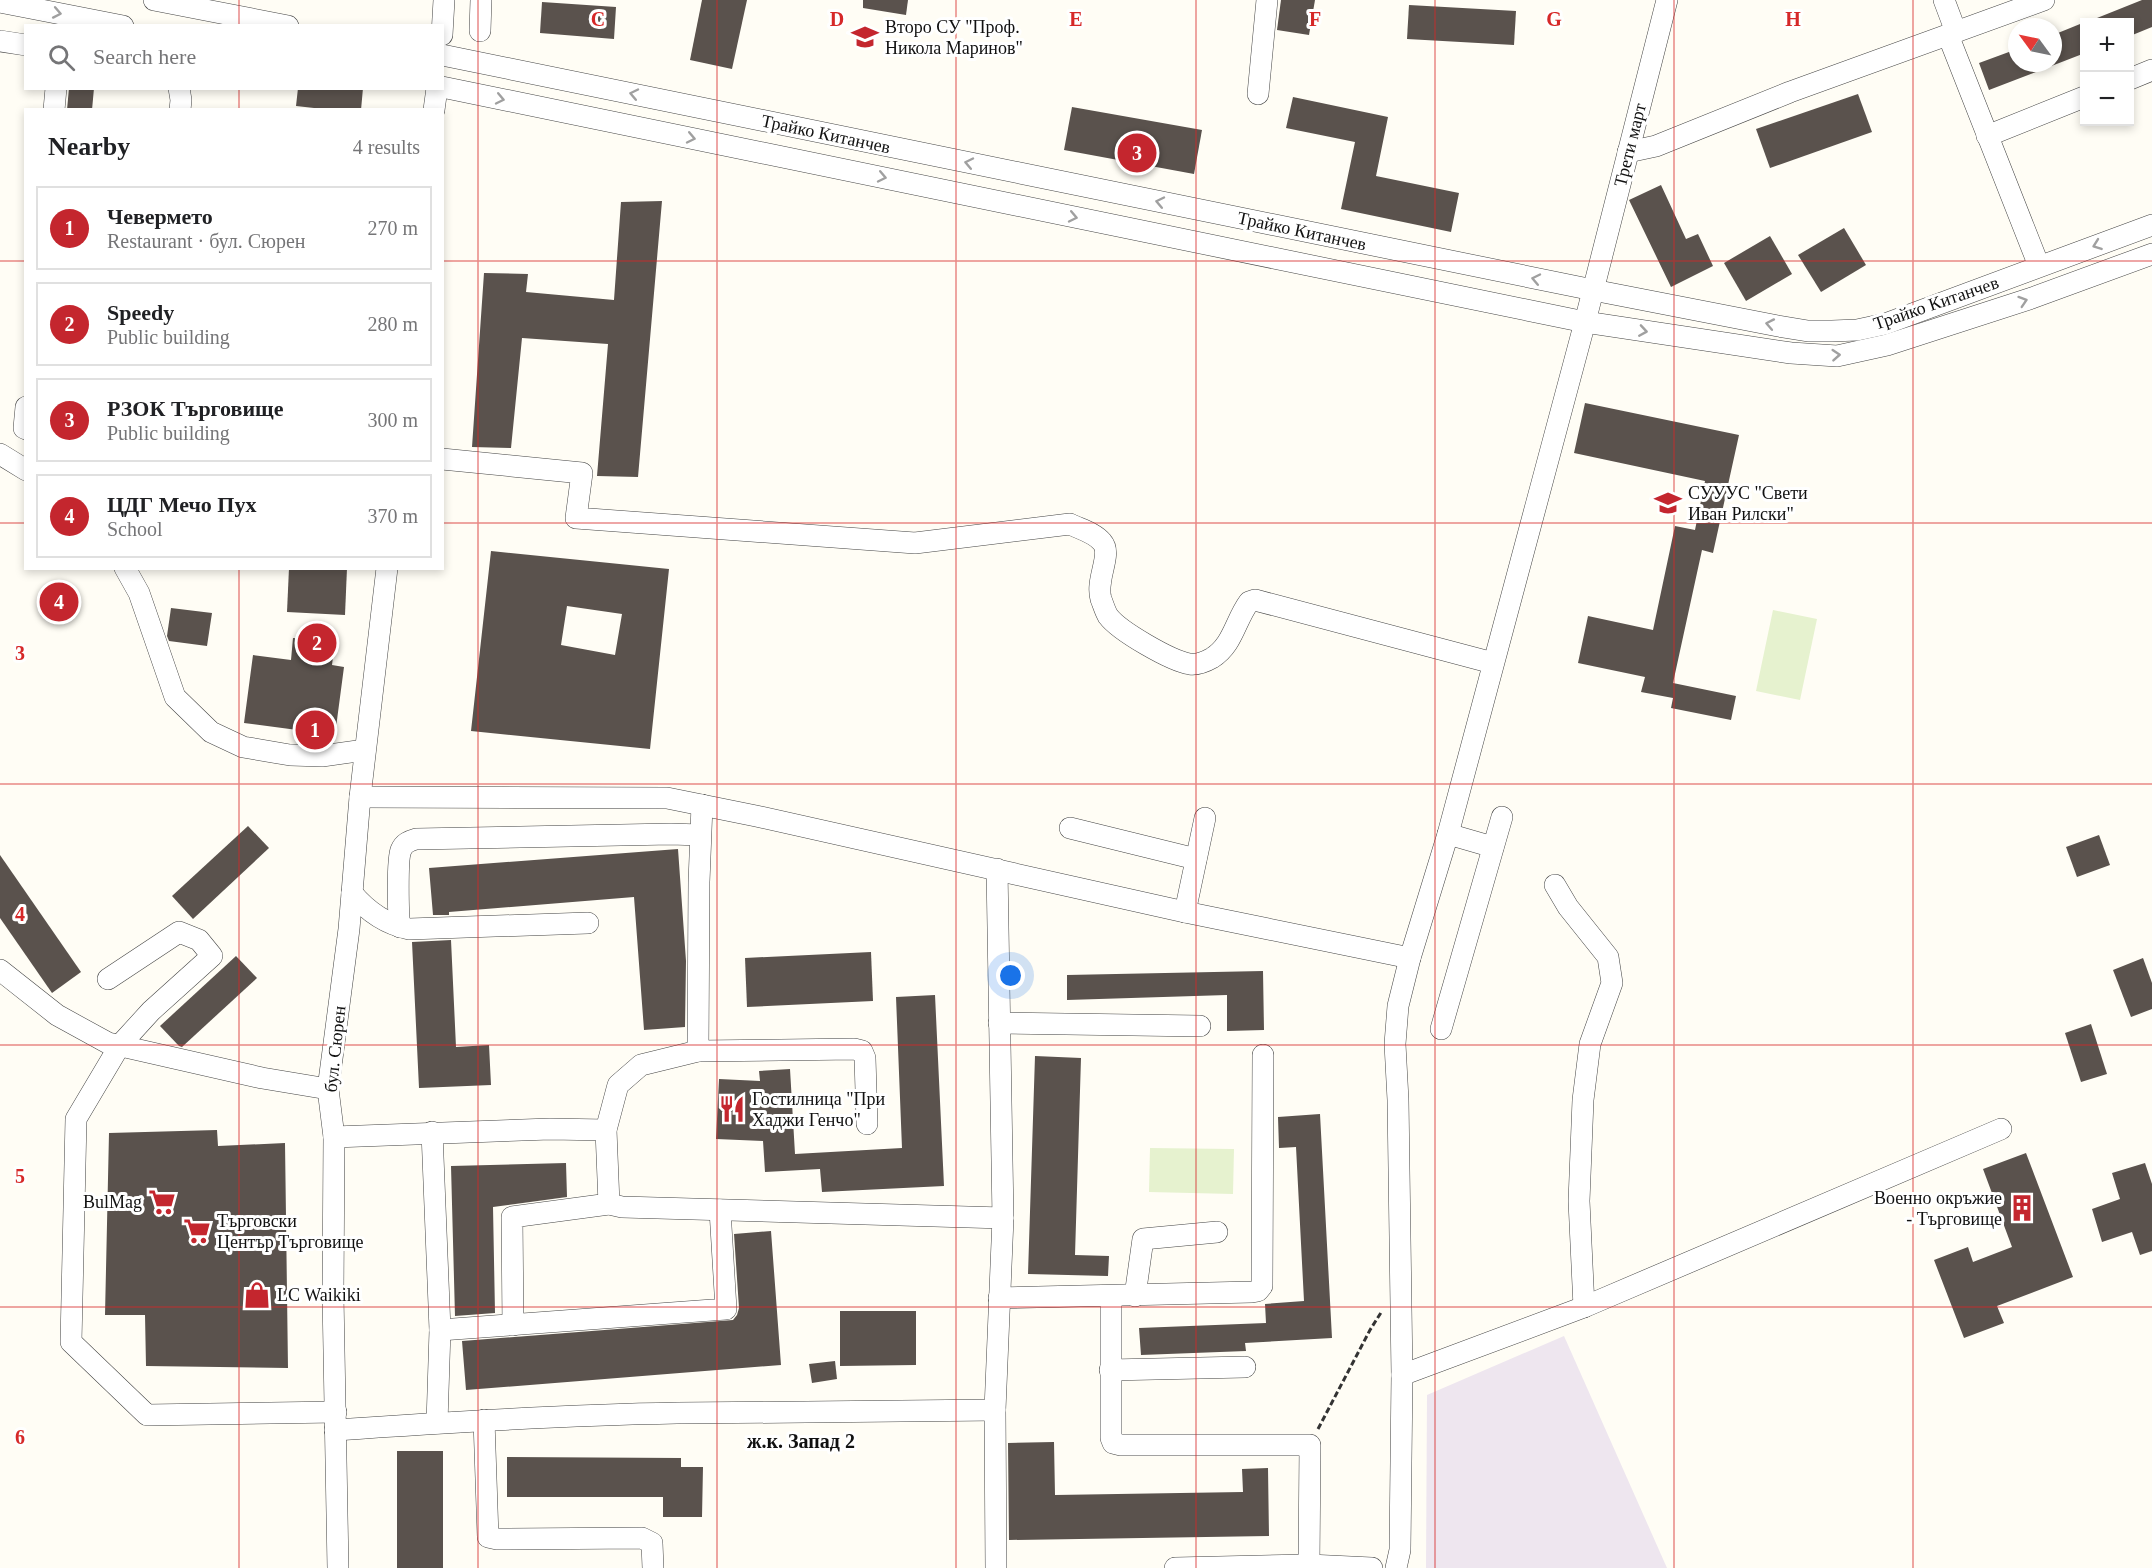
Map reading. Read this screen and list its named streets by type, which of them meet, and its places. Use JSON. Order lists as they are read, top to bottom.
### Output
{
  "streets": {
    "street": ["Трайко Китанчев", "Трети март", "бул. Сюрен"]
  },
  "crossings": [
    ["Трайко Китанчев", "Трети март"]
  ],
  "districts": ["ж.к. Запад 2"],
  "places": {
    "school or university": ["Второ СУ \"Проф. Никола Маринов\"", "СУУУС \"Свети Иван Рилски\""],
    "restaurant": ["Гостилница \"При Хаджи Генчо\""],
    "supermarket": ["BulMag", "Търговски Център Търговище"],
    "building": ["Военно окръжие - Търговище"],
    "shop": ["LC Waikiki"]
  },
  "north": "top left",
  "page": {
    "map_buttons": ["+", "−"],
    "search": "Search here",
    "heading": ["Nearby", "4 results"],
    "pins": [
      "3",
      "4",
      "2",
      "1"
    ],
    "list": [
      {
        "mark": "1",
        "name": "Чевермето",
        "note": "Restaurant · бул. Сюрен",
        "value": "270 m"
      },
      {
        "mark": "2",
        "name": "Speedy",
        "note": "Public building",
        "value": "280 m"
      },
      {
        "mark": "3",
        "name": "РЗОК Търговище",
        "note": "Public building",
        "value": "300 m"
      },
      {
        "mark": "4",
        "name": "ЦДГ Мечо Пух",
        "note": "School",
        "value": "370 m"
      }
    ]
  },
  "grid": {
    "columns": [
      "C",
      "D",
      "E",
      "F",
      "G",
      "H"
    ],
    "rows": [
      "3",
      "4",
      "5",
      "6"
    ]
  }
}
